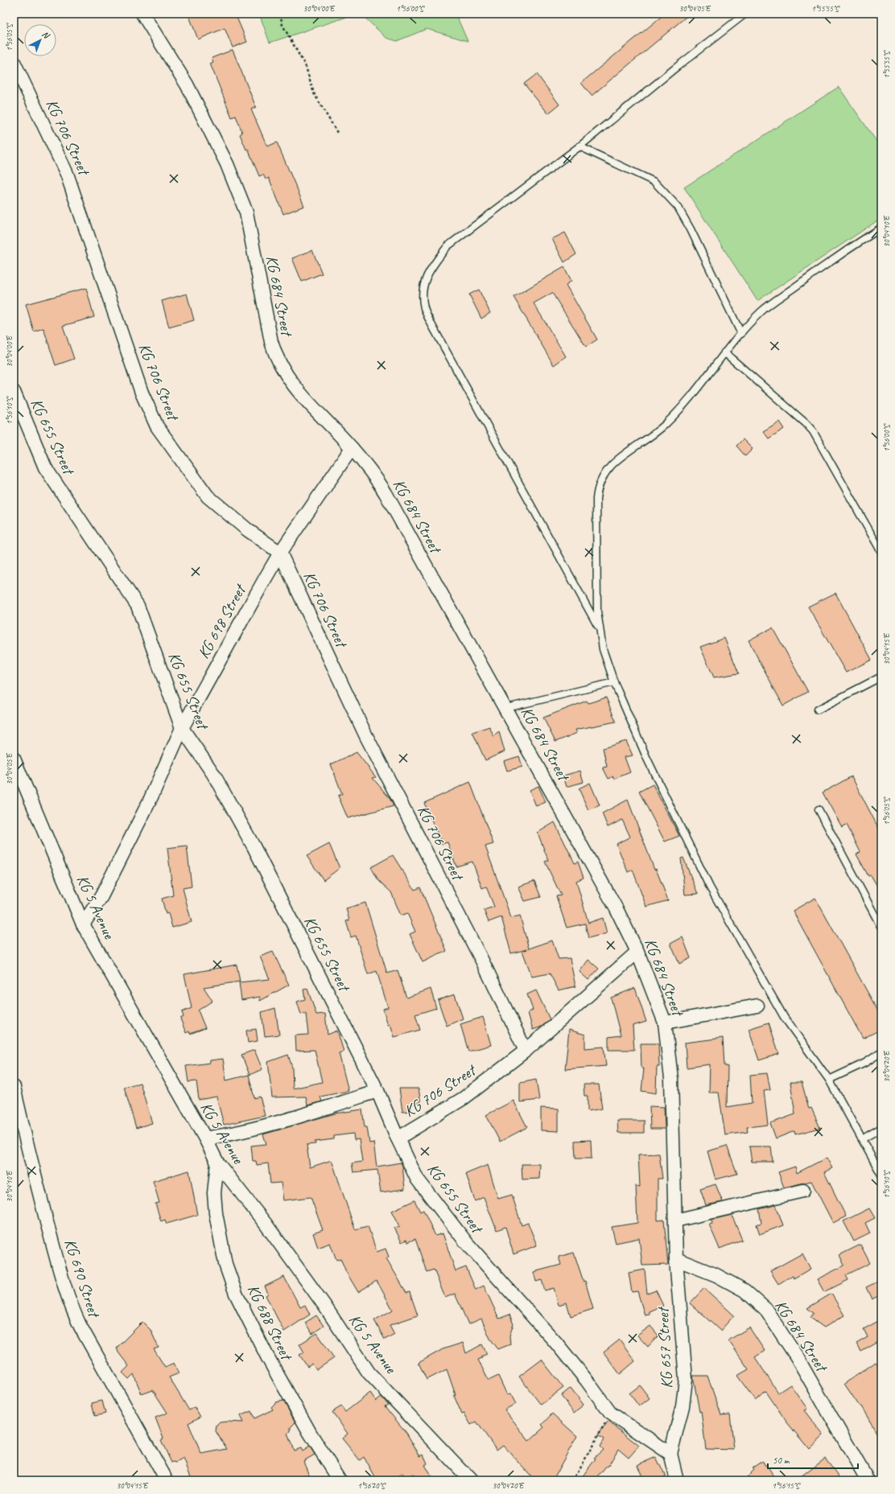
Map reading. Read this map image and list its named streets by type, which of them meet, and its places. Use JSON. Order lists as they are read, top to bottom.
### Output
{
  "streets": {
    "street": [
      "KG 706 Street",
      "KG 684 Street",
      "KG 655 Street",
      "KG 698 Street",
      "KG 5 Avenue",
      "KG 690 Street",
      "KG 688 Street",
      "KG 657 Street"
    ]
  },
  "crossings": [
    ["KG 706 Street", "KG 655 Street"],
    ["KG 706 Street", "KG 698 Street"],
    ["KG 684 Street", "KG 698 Street"],
    ["KG 684 Street", "KG 657 Street"],
    ["KG 655 Street", "KG 698 Street"],
    ["KG 655 Street", "KG 657 Street"],
    ["KG 698 Street", "KG 5 Avenue"],
    ["KG 5 Avenue", "KG 688 Street"]
  ],
  "scale_bar": "50 m",
  "north": "top right",
  "coordinates": [
    "30°04'00\"E",
    "1°56'00\"S",
    "30°04'05\"E",
    "1°55'55\"S",
    "1°56'05\"S",
    "30°04'10\"E",
    "1°56'10\"S",
    "30°04'15\"E",
    "30°04'20\"E",
    "1°56'20\"S",
    "1°56'15\"S"
  ]
}
